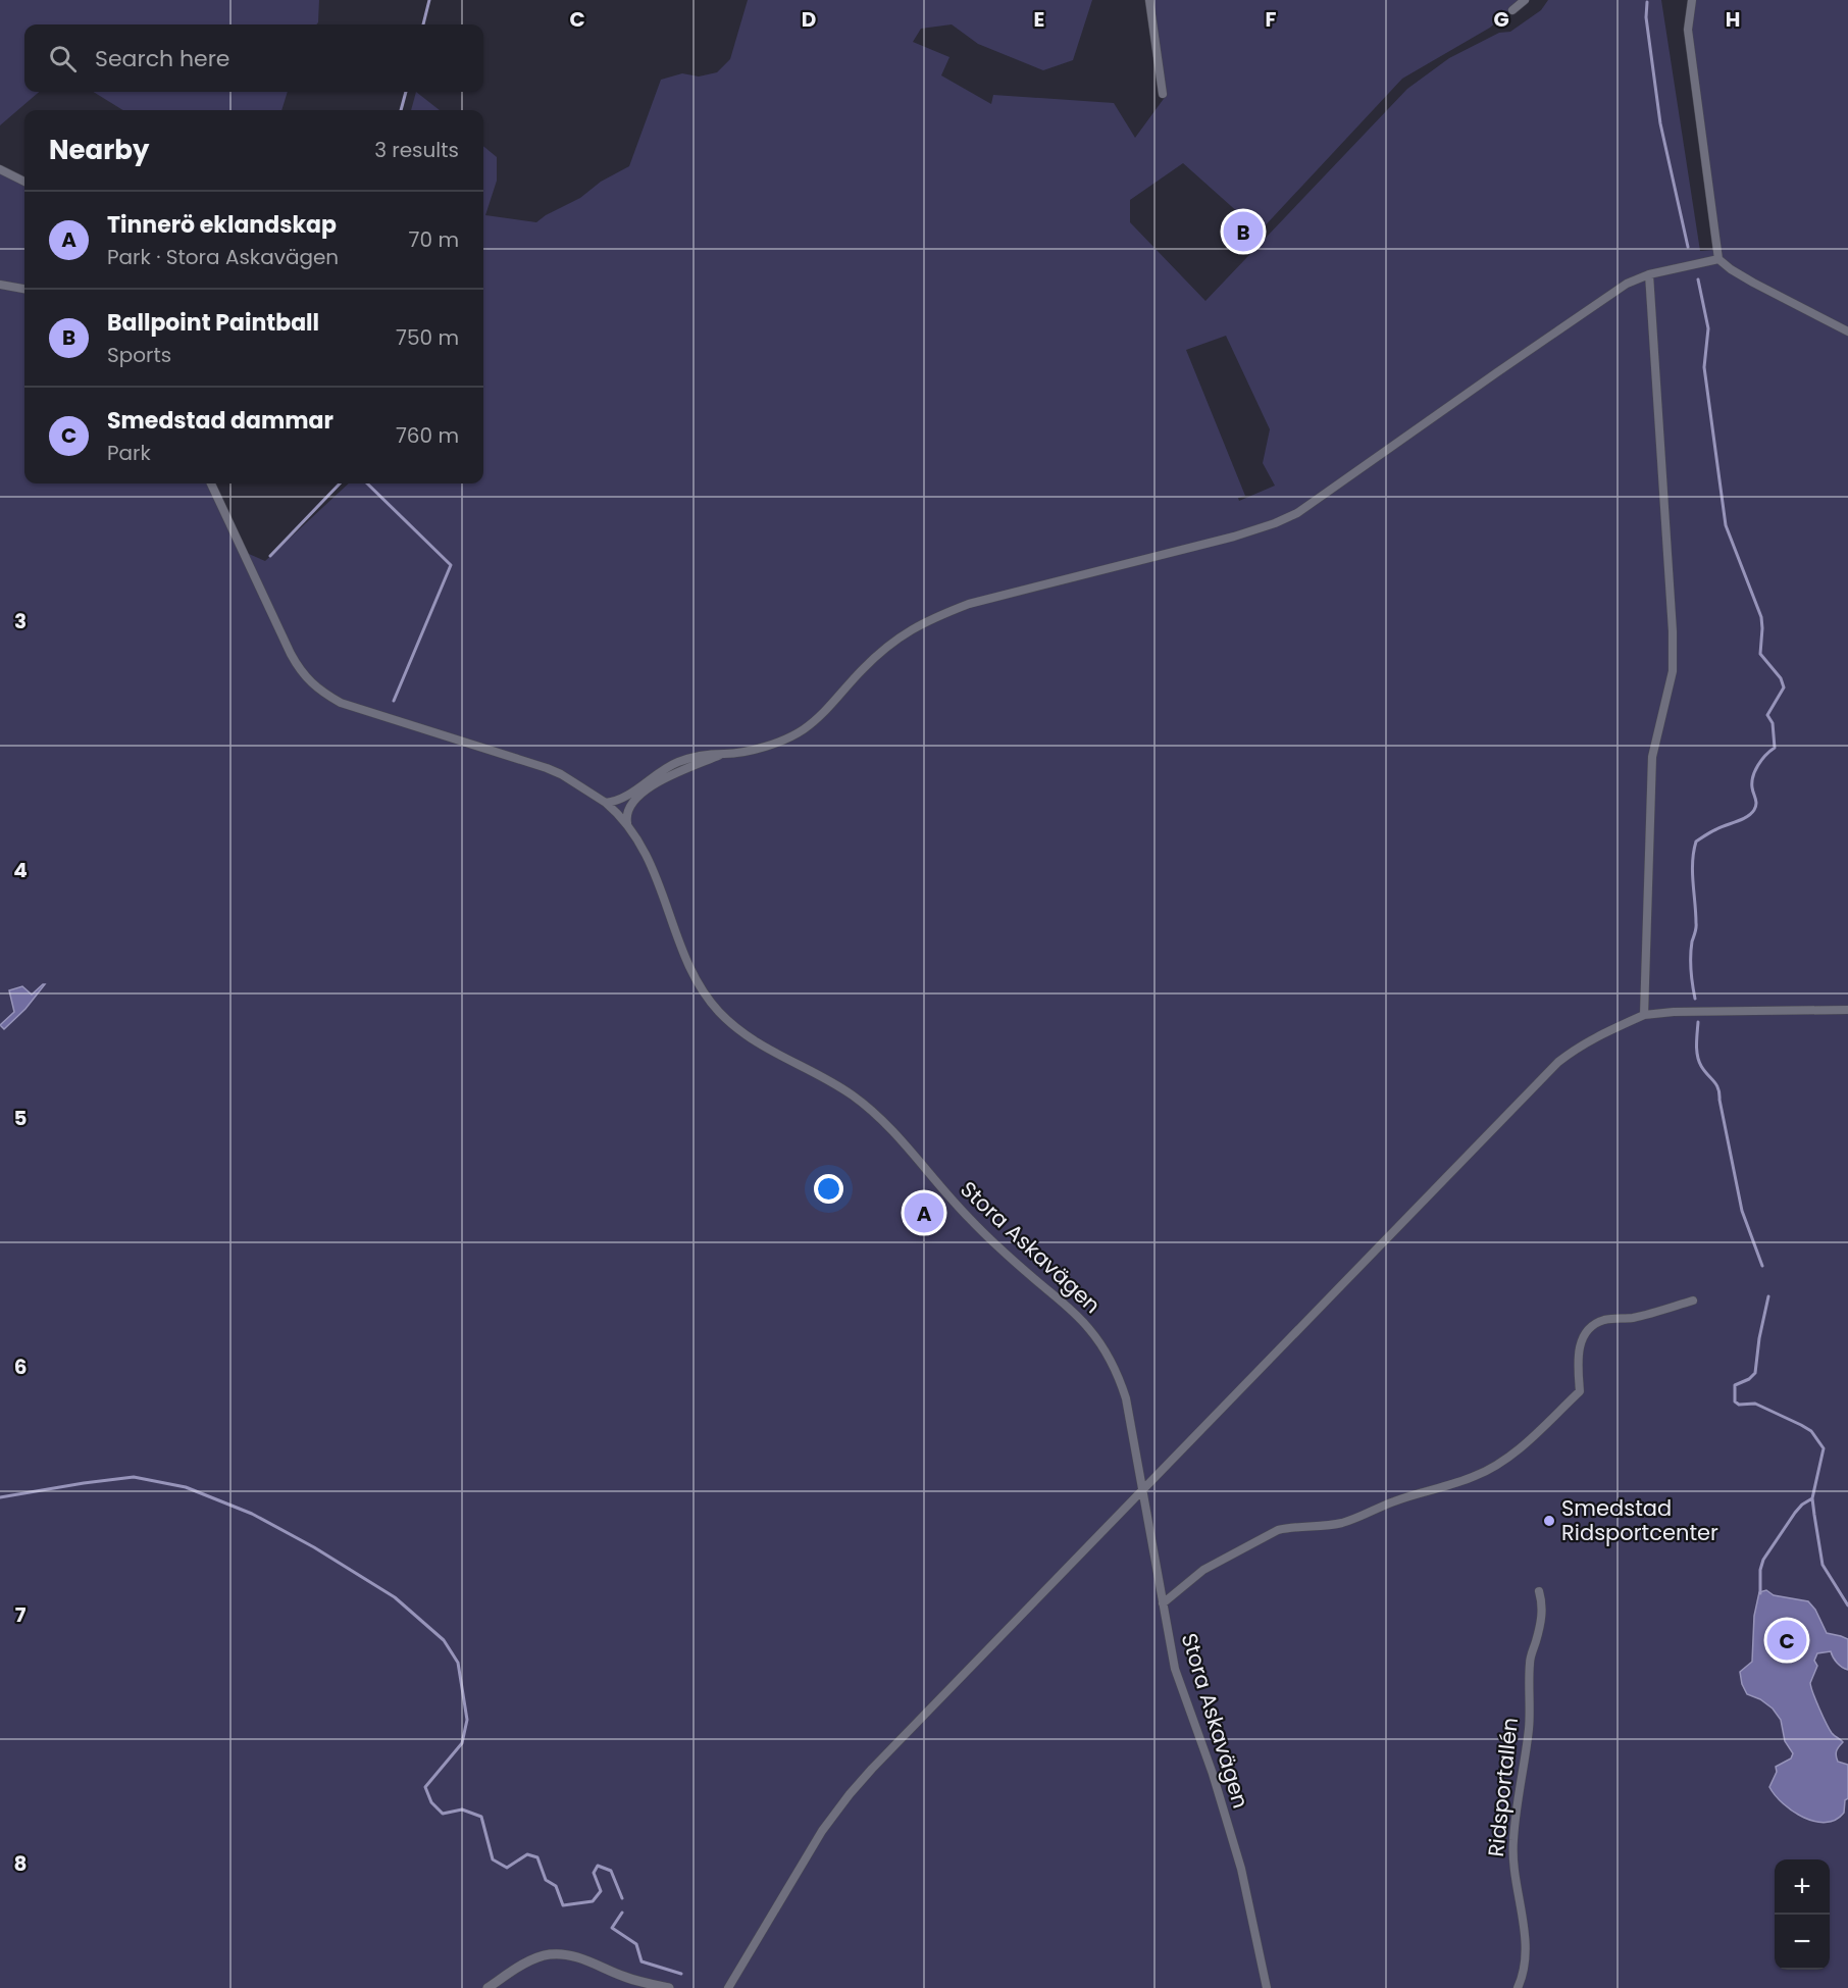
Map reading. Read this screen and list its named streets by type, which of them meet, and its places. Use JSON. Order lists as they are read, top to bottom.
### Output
{
  "streets": {
    "street": ["Stora Askavägen", "Ridsportallén"]
  },
  "places": ["Smedstad Ridsportcenter"],
  "page": {
    "search": "Search here",
    "heading": ["Nearby", "3 results"],
    "list": [
      {
        "mark": "A",
        "name": "Tinnerö eklandskap",
        "note": "Park · Stora Askavägen",
        "value": "70 m"
      },
      {
        "mark": "B",
        "name": "Ballpoint Paintball",
        "note": "Sports",
        "value": "750 m"
      },
      {
        "mark": "C",
        "name": "Smedstad dammar",
        "note": "Park",
        "value": "760 m"
      }
    ],
    "pins": ["B", "A", "C"],
    "map_buttons": ["+", "−"]
  },
  "grid": {
    "columns": [
      "C",
      "D",
      "E",
      "F",
      "G",
      "H"
    ],
    "rows": [
      "3",
      "4",
      "5",
      "6",
      "7",
      "8"
    ]
  }
}
